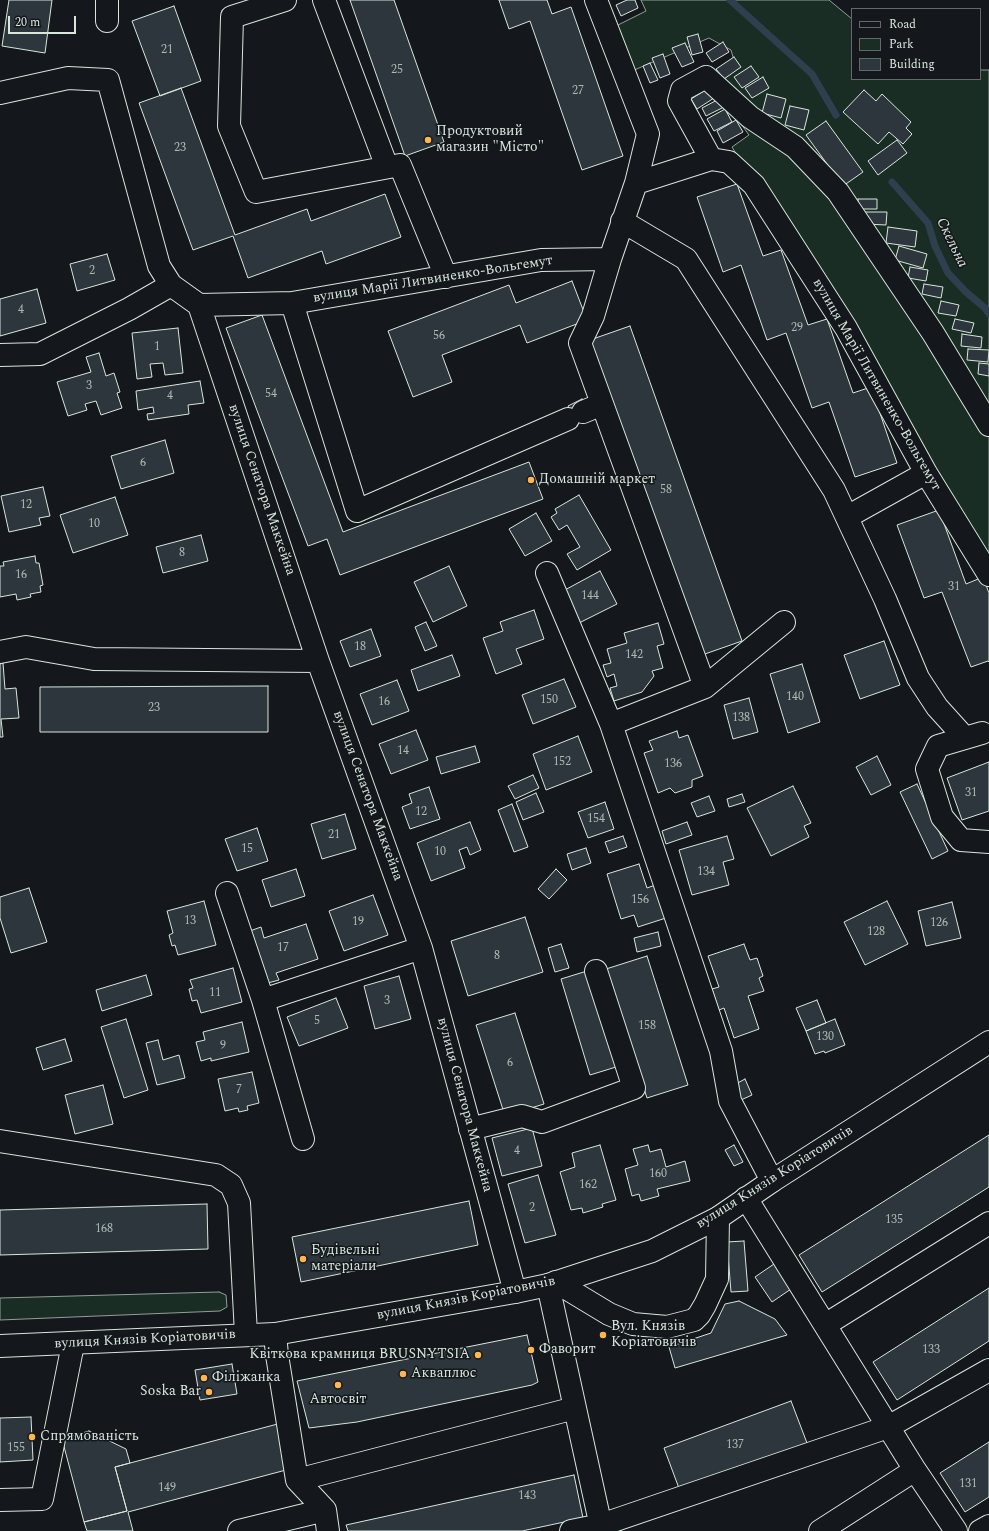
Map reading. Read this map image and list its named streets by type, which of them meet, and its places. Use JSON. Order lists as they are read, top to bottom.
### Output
{
  "streets": {
    "street": ["вулиця Марії Литвиненко-Вольгемут", "вулиця Сенатора Маккейна", "вулиця Князів Коріатовичів"]
  },
  "crossings": [
    ["вулиця Марії Литвиненко-Вольгемут", "вулиця Сенатора Маккейна"],
    ["вулиця Сенатора Маккейна", "вулиця Князів Коріатовичів"]
  ],
  "water": ["Скельна"],
  "places": [
    "Продуктовий магазин \"Місто\"",
    "Домашній маркет",
    "Будівельні матеріали",
    "Вул. Князів Коріатовичів",
    "Фаворит",
    "Квіткова крамниця BRUSNYTSIA",
    "Акваплюс",
    "Філіжанка",
    "Автосвіт",
    "Soska Bar",
    "Спрямованість"
  ],
  "house_numbers": [
    "21",
    "25",
    "27",
    "23",
    "2",
    "4",
    "29",
    "56",
    "1",
    "3",
    "54",
    "4",
    "6",
    "58",
    "12",
    "10",
    "8",
    "16",
    "31",
    "144",
    "18",
    "142",
    "140",
    "150",
    "16",
    "23",
    "138",
    "14",
    "152",
    "136",
    "31",
    "12",
    "154",
    "21",
    "15",
    "10",
    "134",
    "156",
    "13",
    "19",
    "126",
    "128",
    "17",
    "8",
    "11",
    "3",
    "5",
    "158",
    "130",
    "9",
    "6",
    "7",
    "4",
    "160",
    "162",
    "2",
    "135",
    "168",
    "133",
    "137",
    "155",
    "131",
    "149",
    "143"
  ],
  "legend": ["Road", "Park", "Building"],
  "scale_bar": "20 m"
}
